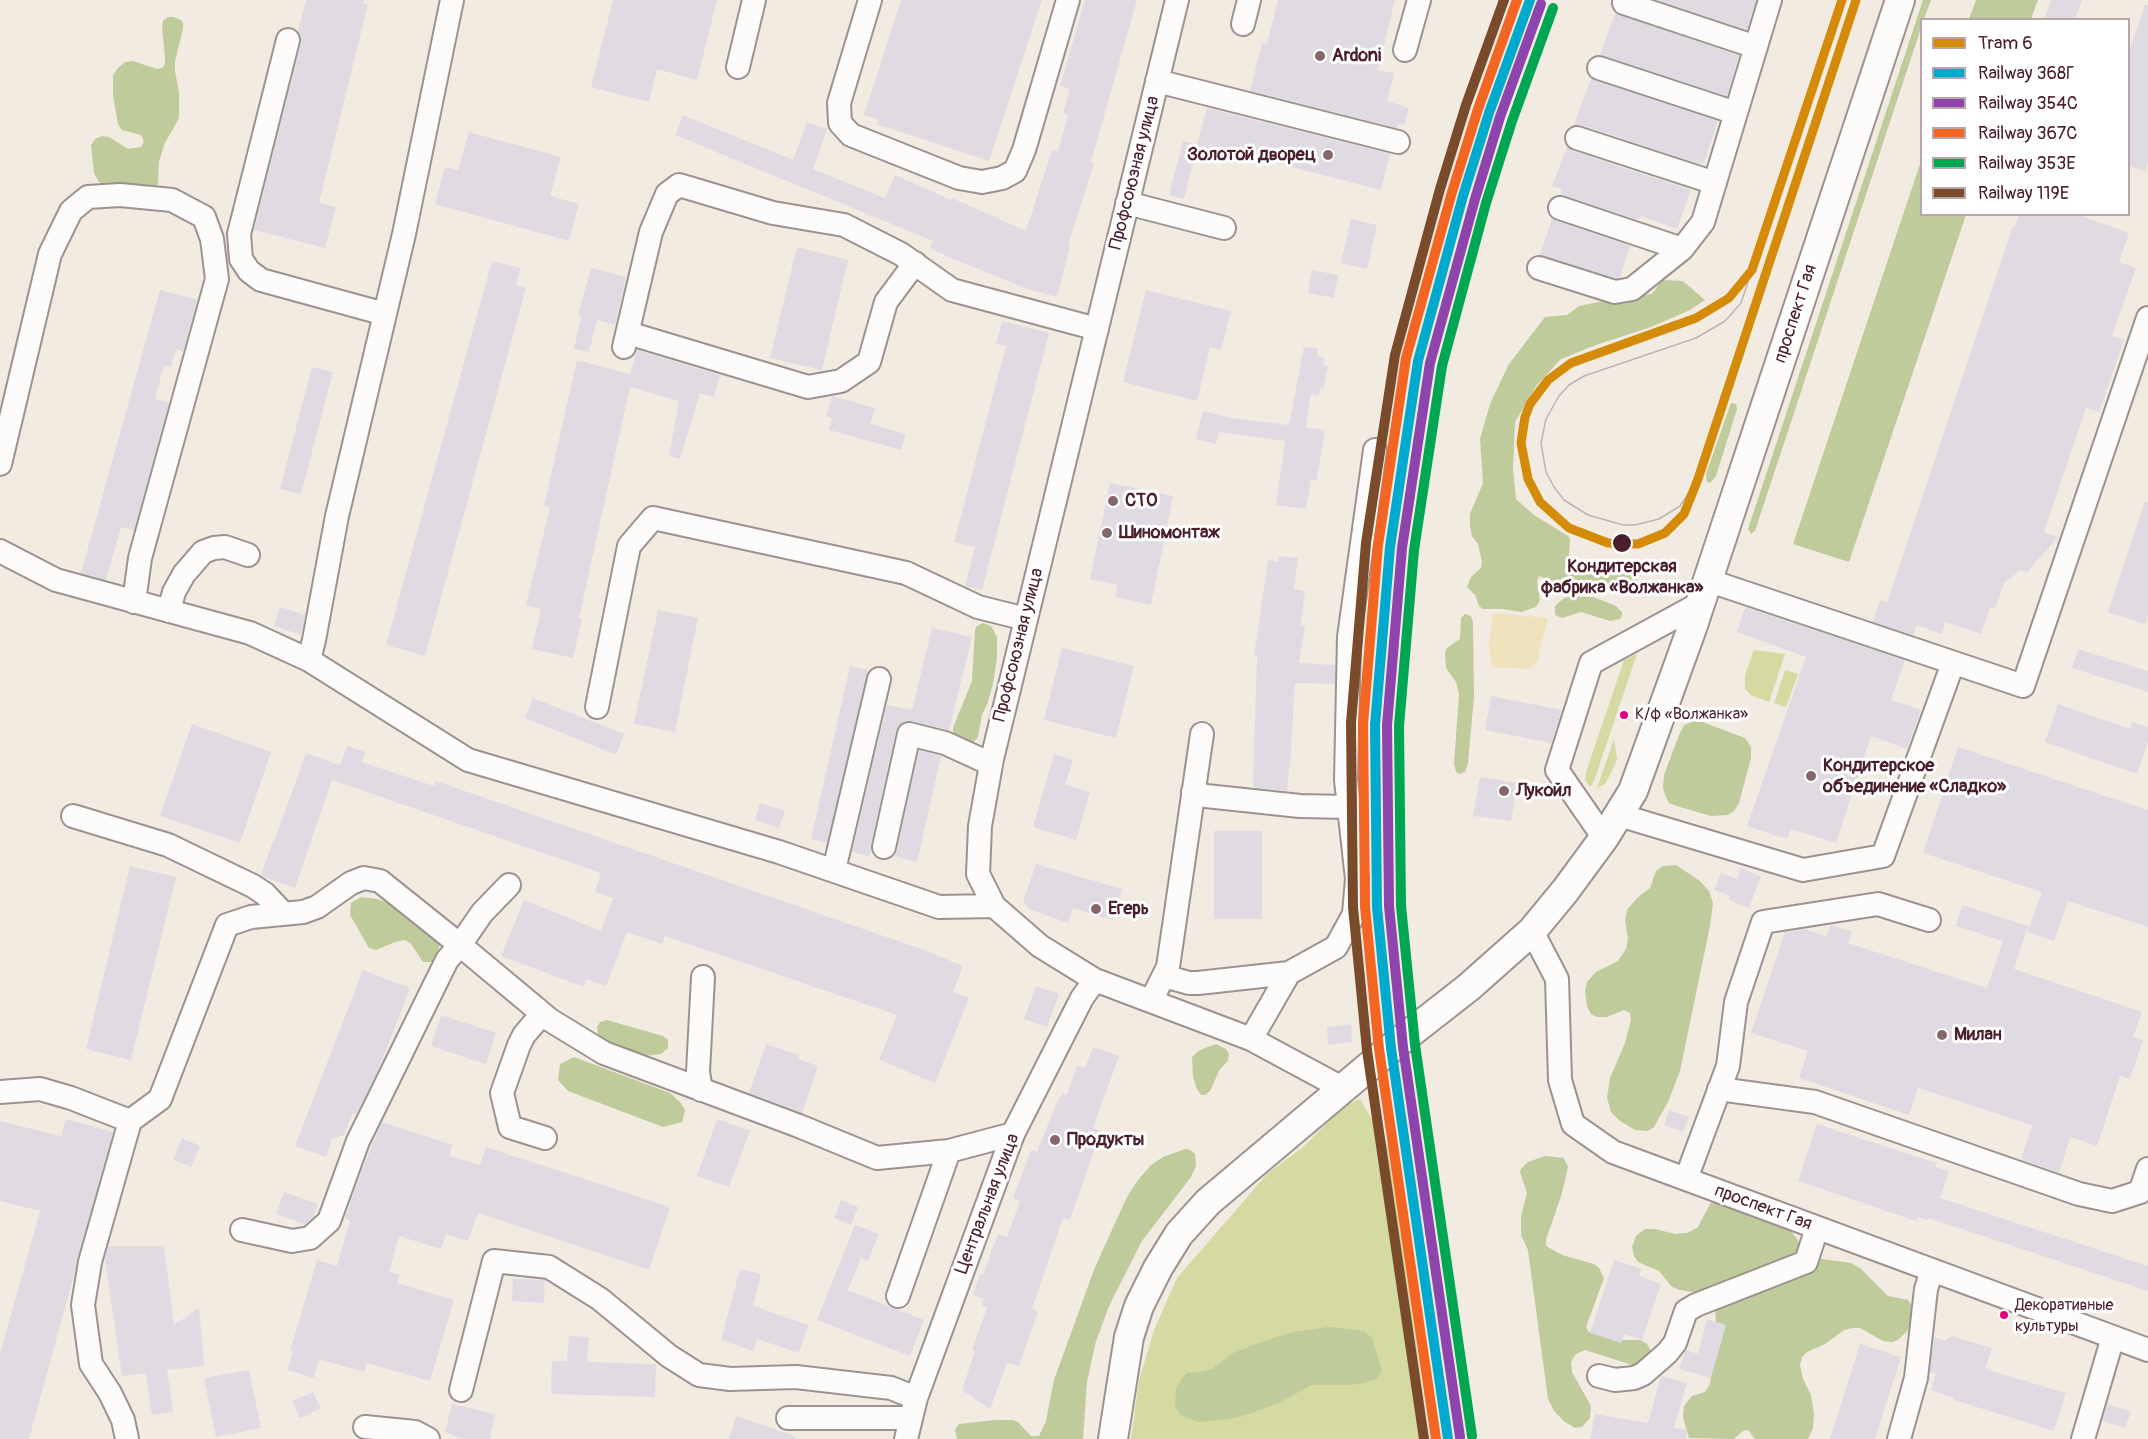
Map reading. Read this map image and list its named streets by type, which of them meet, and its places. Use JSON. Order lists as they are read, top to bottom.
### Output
{
  "streets": {
    "main road": ["проспект Гая"],
    "street": ["Профсоюзная улица", "Центральная улица"]
  },
  "crossings": [
    ["Профсоюзная улица", "проспект Гая"],
    ["Профсоюзная улица", "Центральная улица"]
  ],
  "places": [
    "Ardoni",
    "Золотой дворец",
    "СТО",
    "Шиномонтаж",
    "Кондитерская фабрика «Волжанка»",
    "К/ф «Волжанка»",
    "Кондитерское объединение «Сладко»",
    "Лукойл",
    "Егерь",
    "Милан",
    "Продукты",
    "Декоративные культуры"
  ],
  "lines": [
    "tram line 6",
    "rail line 368Г",
    "rail line 367С",
    "rail line 119Е",
    "rail line 354С",
    "rail line 353Е"
  ],
  "legend": [
    "Tram 6",
    "Railway 368Г",
    "Railway 354С",
    "Railway 367С",
    "Railway 353Е",
    "Railway 119Е"
  ]
}
